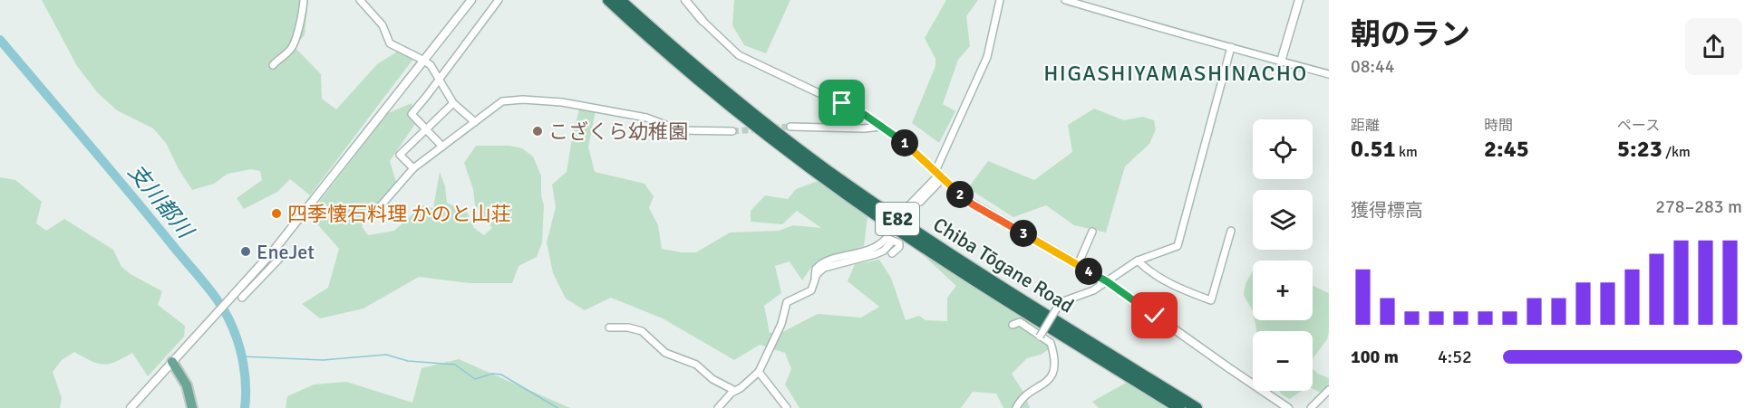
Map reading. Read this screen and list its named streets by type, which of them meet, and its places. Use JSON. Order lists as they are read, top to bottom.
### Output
{
  "streets": {
    "highway": ["E82", "Chiba Tōgane Road"]
  },
  "districts": ["HIGASHIYAMASHINACHO"],
  "water": ["支川都川"],
  "places": ["こざくら幼稚園", "四季懐石料理 かのと山荘", "EneJet"],
  "page": {
    "heading": ["朝のラン", "08:44"],
    "stats": [
      ["距離", "0.51 km"],
      ["時間", "2:45"],
      ["ペース", "5:23 /km"]
    ],
    "map_buttons": ["+", "−"],
    "pins": [
      "1",
      "2",
      "3",
      "4"
    ],
    "chart": ["獲得標高", "278–283 m"],
    "list": [
      {
        "name": "100 m",
        "note": "4:52"
      }
    ]
  }
}
